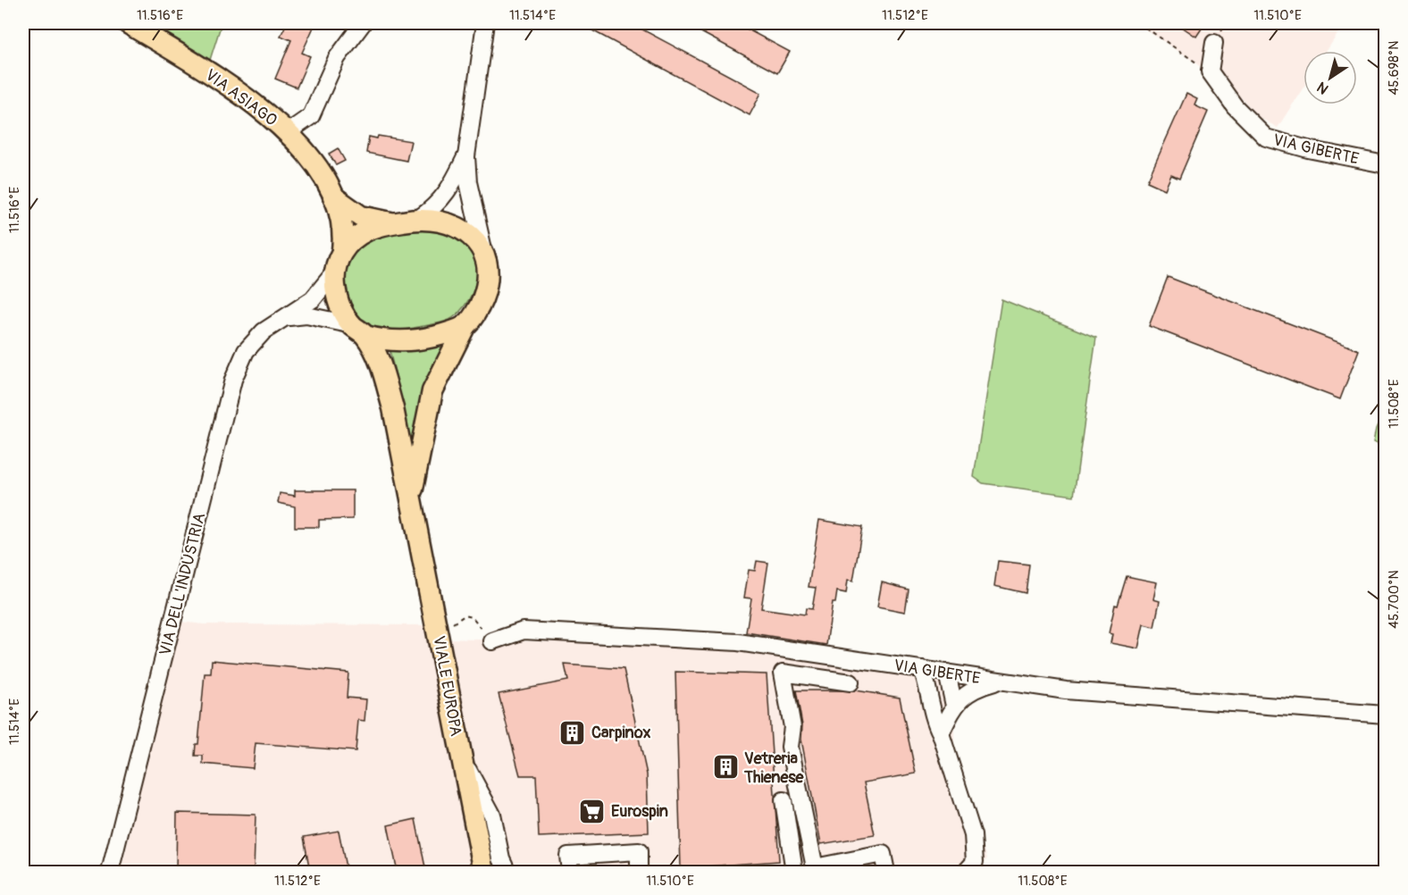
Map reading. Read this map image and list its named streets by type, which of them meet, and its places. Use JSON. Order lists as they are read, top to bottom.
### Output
{
  "streets": {
    "main road": ["VIA ASIAGO", "VIALE EUROPA"],
    "street": ["VIA GIBERTE", "VIA DELL'INDUSTRIA"]
  },
  "crossings": [
    ["VIA ASIAGO", "VIA DELL'INDUSTRIA"],
    ["VIA ASIAGO", "VIALE EUROPA"],
    ["VIA DELL'INDUSTRIA", "VIALE EUROPA"]
  ],
  "places": {
    "building": ["Carpinox", "Vetreria Thienese"],
    "supermarket": ["Eurospin"]
  },
  "north": "bottom left",
  "coordinates": [
    "11.516°E",
    "11.514°E",
    "11.512°E",
    "11.510°E",
    "45.698°N",
    "11.508°E",
    "45.700°N"
  ]
}
